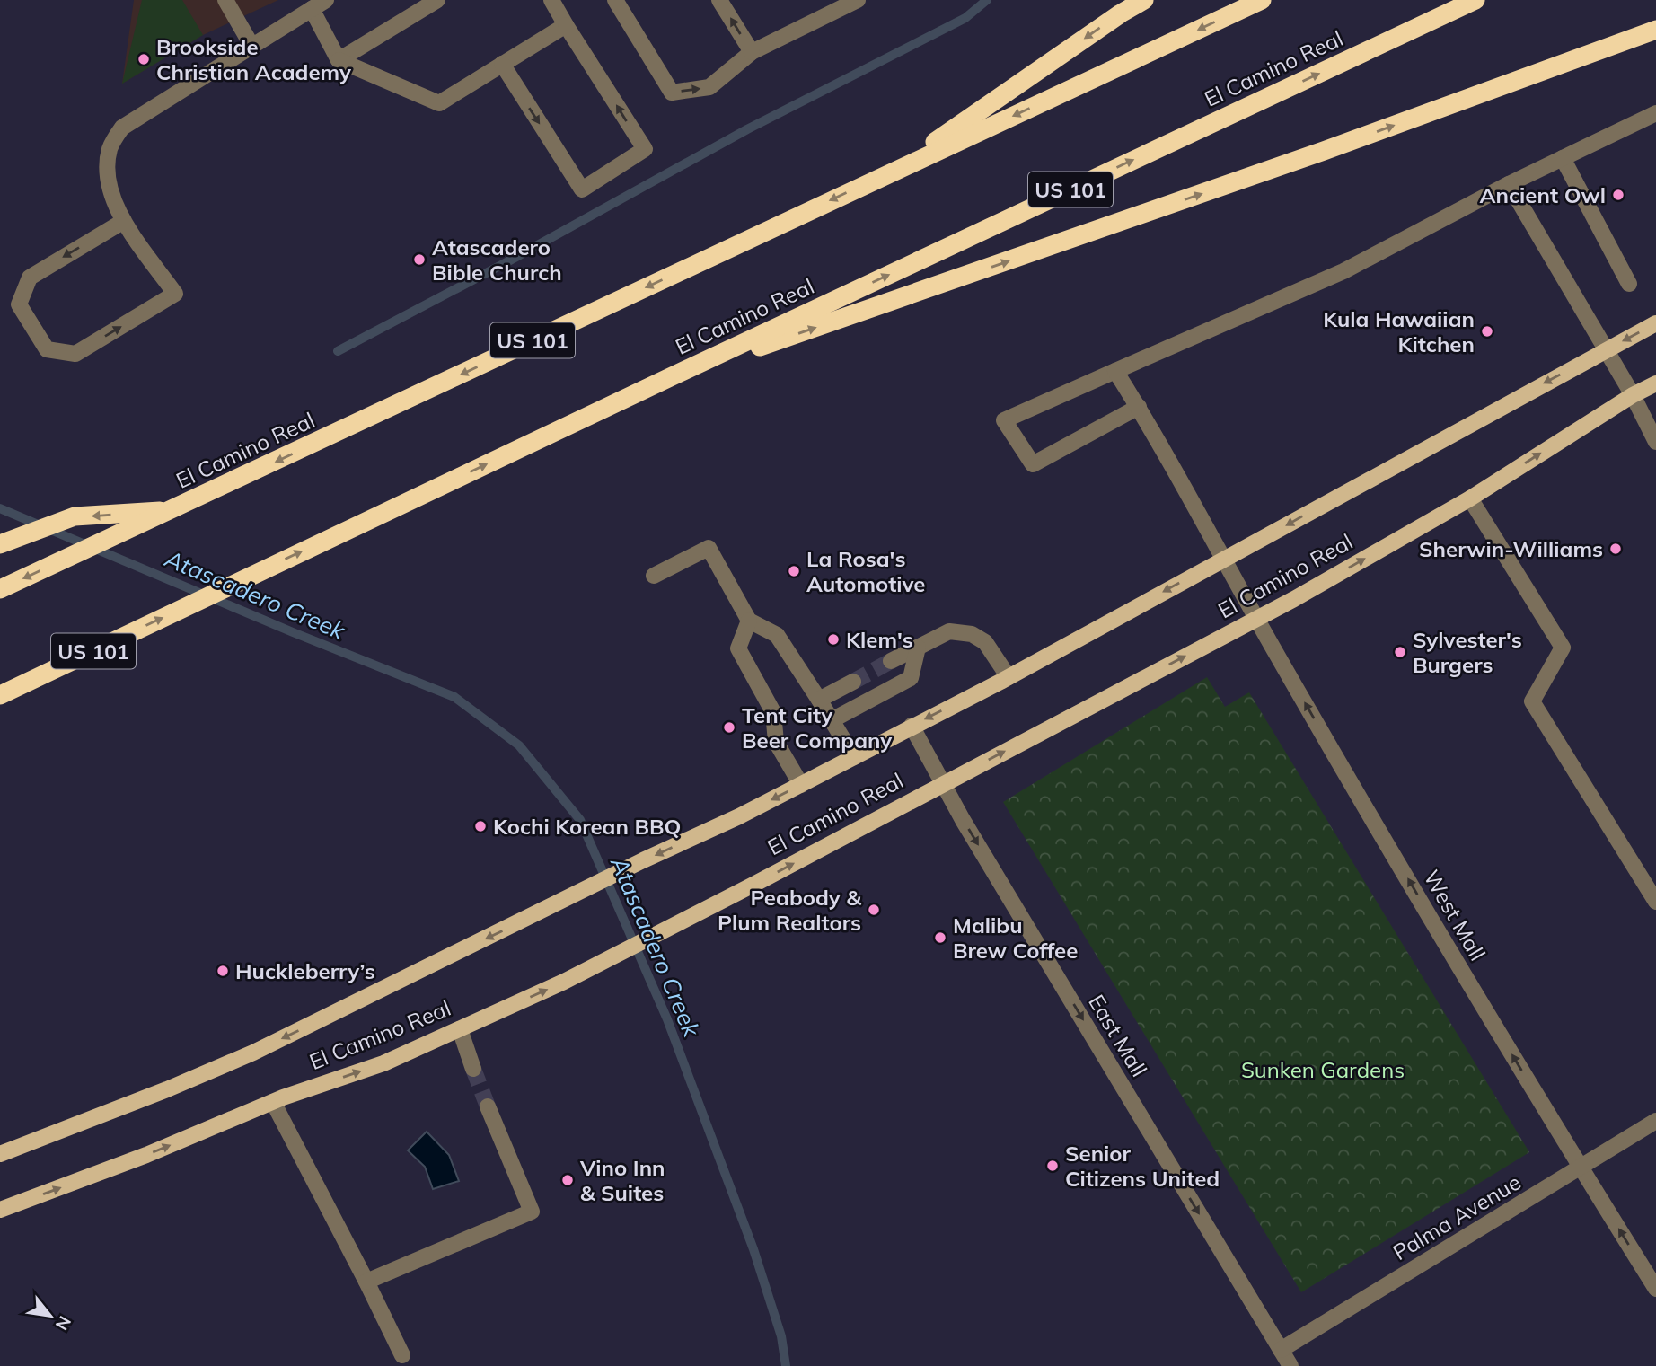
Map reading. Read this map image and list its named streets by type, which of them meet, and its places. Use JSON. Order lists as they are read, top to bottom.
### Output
{
  "streets": {
    "highway": ["El Camino Real", "US 101"],
    "street": ["West Mall", "East Mall", "Palma Avenue"]
  },
  "crossings": [
    ["El Camino Real", "West Mall"],
    ["El Camino Real", "East Mall"],
    ["West Mall", "Palma Avenue"],
    ["East Mall", "Palma Avenue"]
  ],
  "one_way": ["West Mall", "East Mall"],
  "water": ["Atascadero Creek"],
  "parks": ["Sunken Gardens"],
  "places": [
    "Brookside Christian Academy",
    "Ancient Owl",
    "Atascadero Bible Church",
    "Kula Hawaiian Kitchen",
    "Sherwin-Williams",
    "La Rosa's Automotive",
    "Klem's",
    "Sylvester's Burgers",
    "Tent City Beer Company",
    "Kochi Korean BBQ",
    "Peabody & Plum Realtors",
    "Malibu Brew Coffee",
    "Huckleberry’s",
    "Senior Citizens United",
    "Vino Inn & Suites"
  ],
  "north": "bottom right"
}
